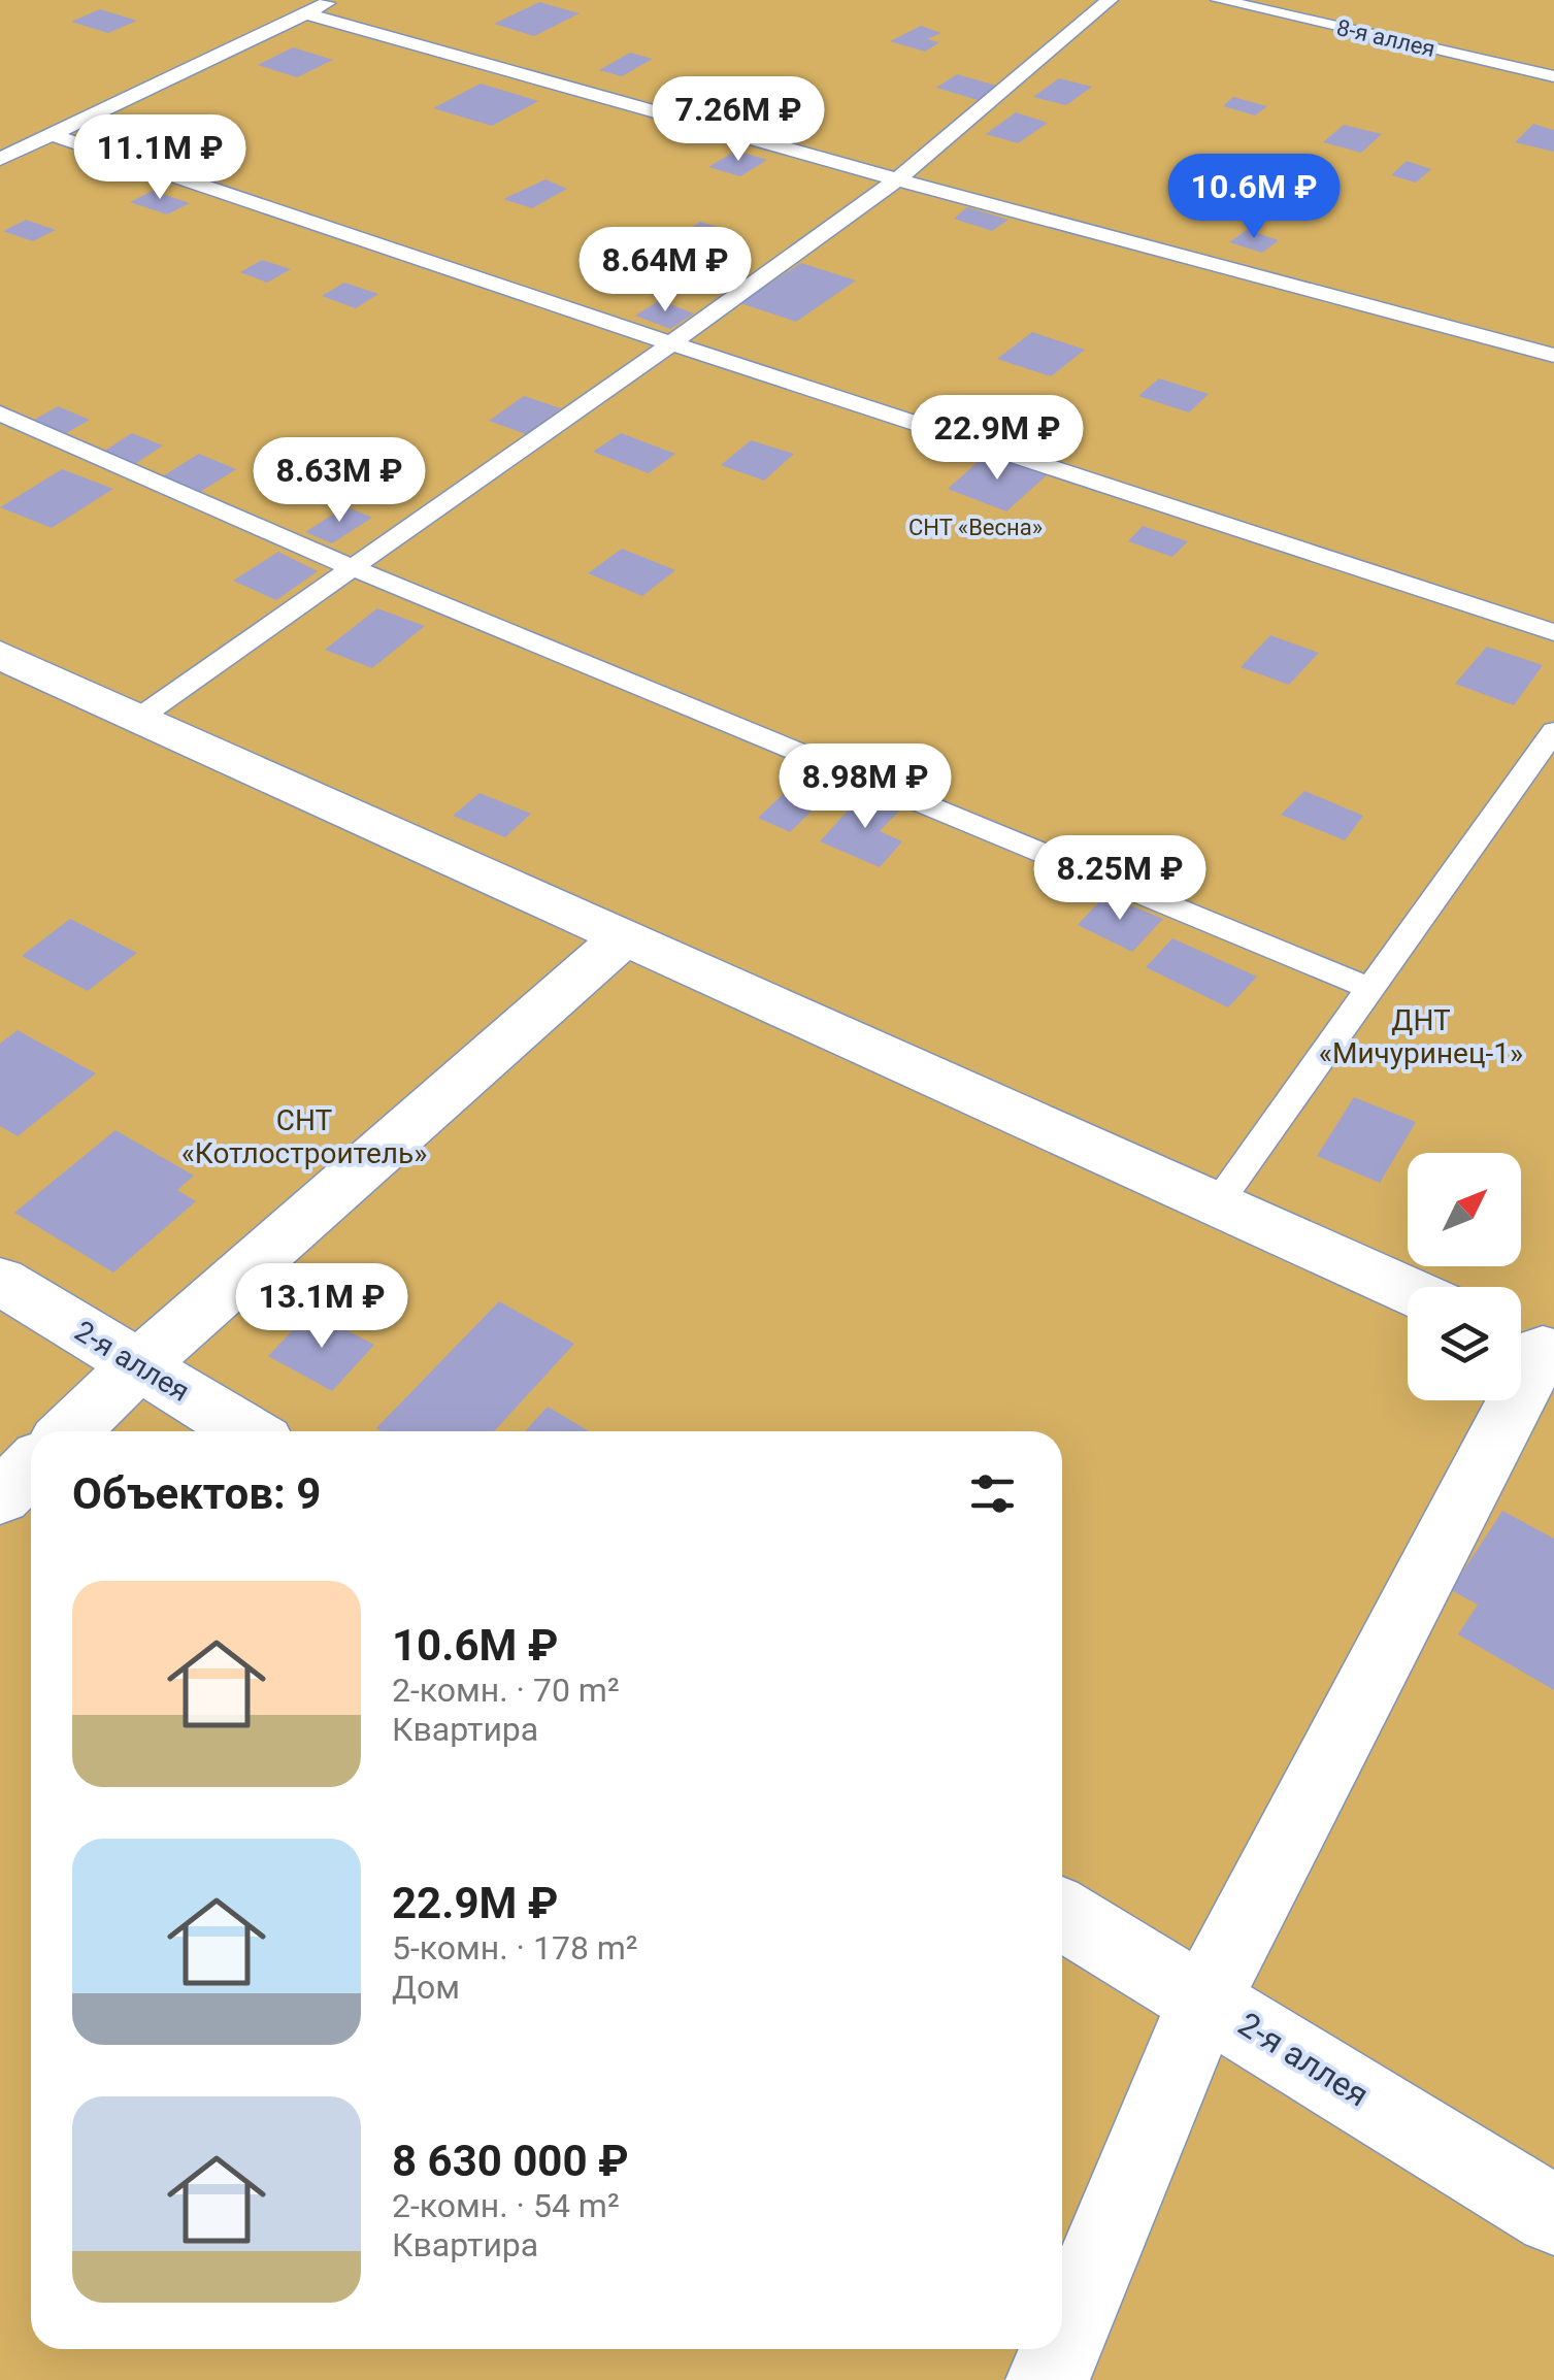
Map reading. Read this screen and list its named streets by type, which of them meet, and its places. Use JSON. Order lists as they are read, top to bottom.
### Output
{
  "streets": {
    "street": ["2-я аллея"],
    "lane": ["8-я аллея"]
  },
  "parks": ["СНТ «Весна»", "ДНТ «Мичуринец-1»", "СНТ «Котлостроитель»"],
  "north": "top right",
  "page": {
    "price": [
      "7.26M ₽",
      "11.1M ₽",
      "10.6M ₽",
      "8.64M ₽",
      "22.9M ₽",
      "8.63M ₽",
      "8.98M ₽",
      "8.25M ₽",
      "13.1M ₽"
    ],
    "heading": "Объектов: 9",
    "list": [
      {
        "name": "10.6M ₽",
        "note": "2-комн. · 70 m² · Квартира"
      },
      {
        "name": "22.9M ₽",
        "note": "5-комн. · 178 m² · Дом"
      },
      {
        "name": "8 630 000 ₽",
        "note": "2-комн. · 54 m² · Квартира"
      }
    ]
  }
}
